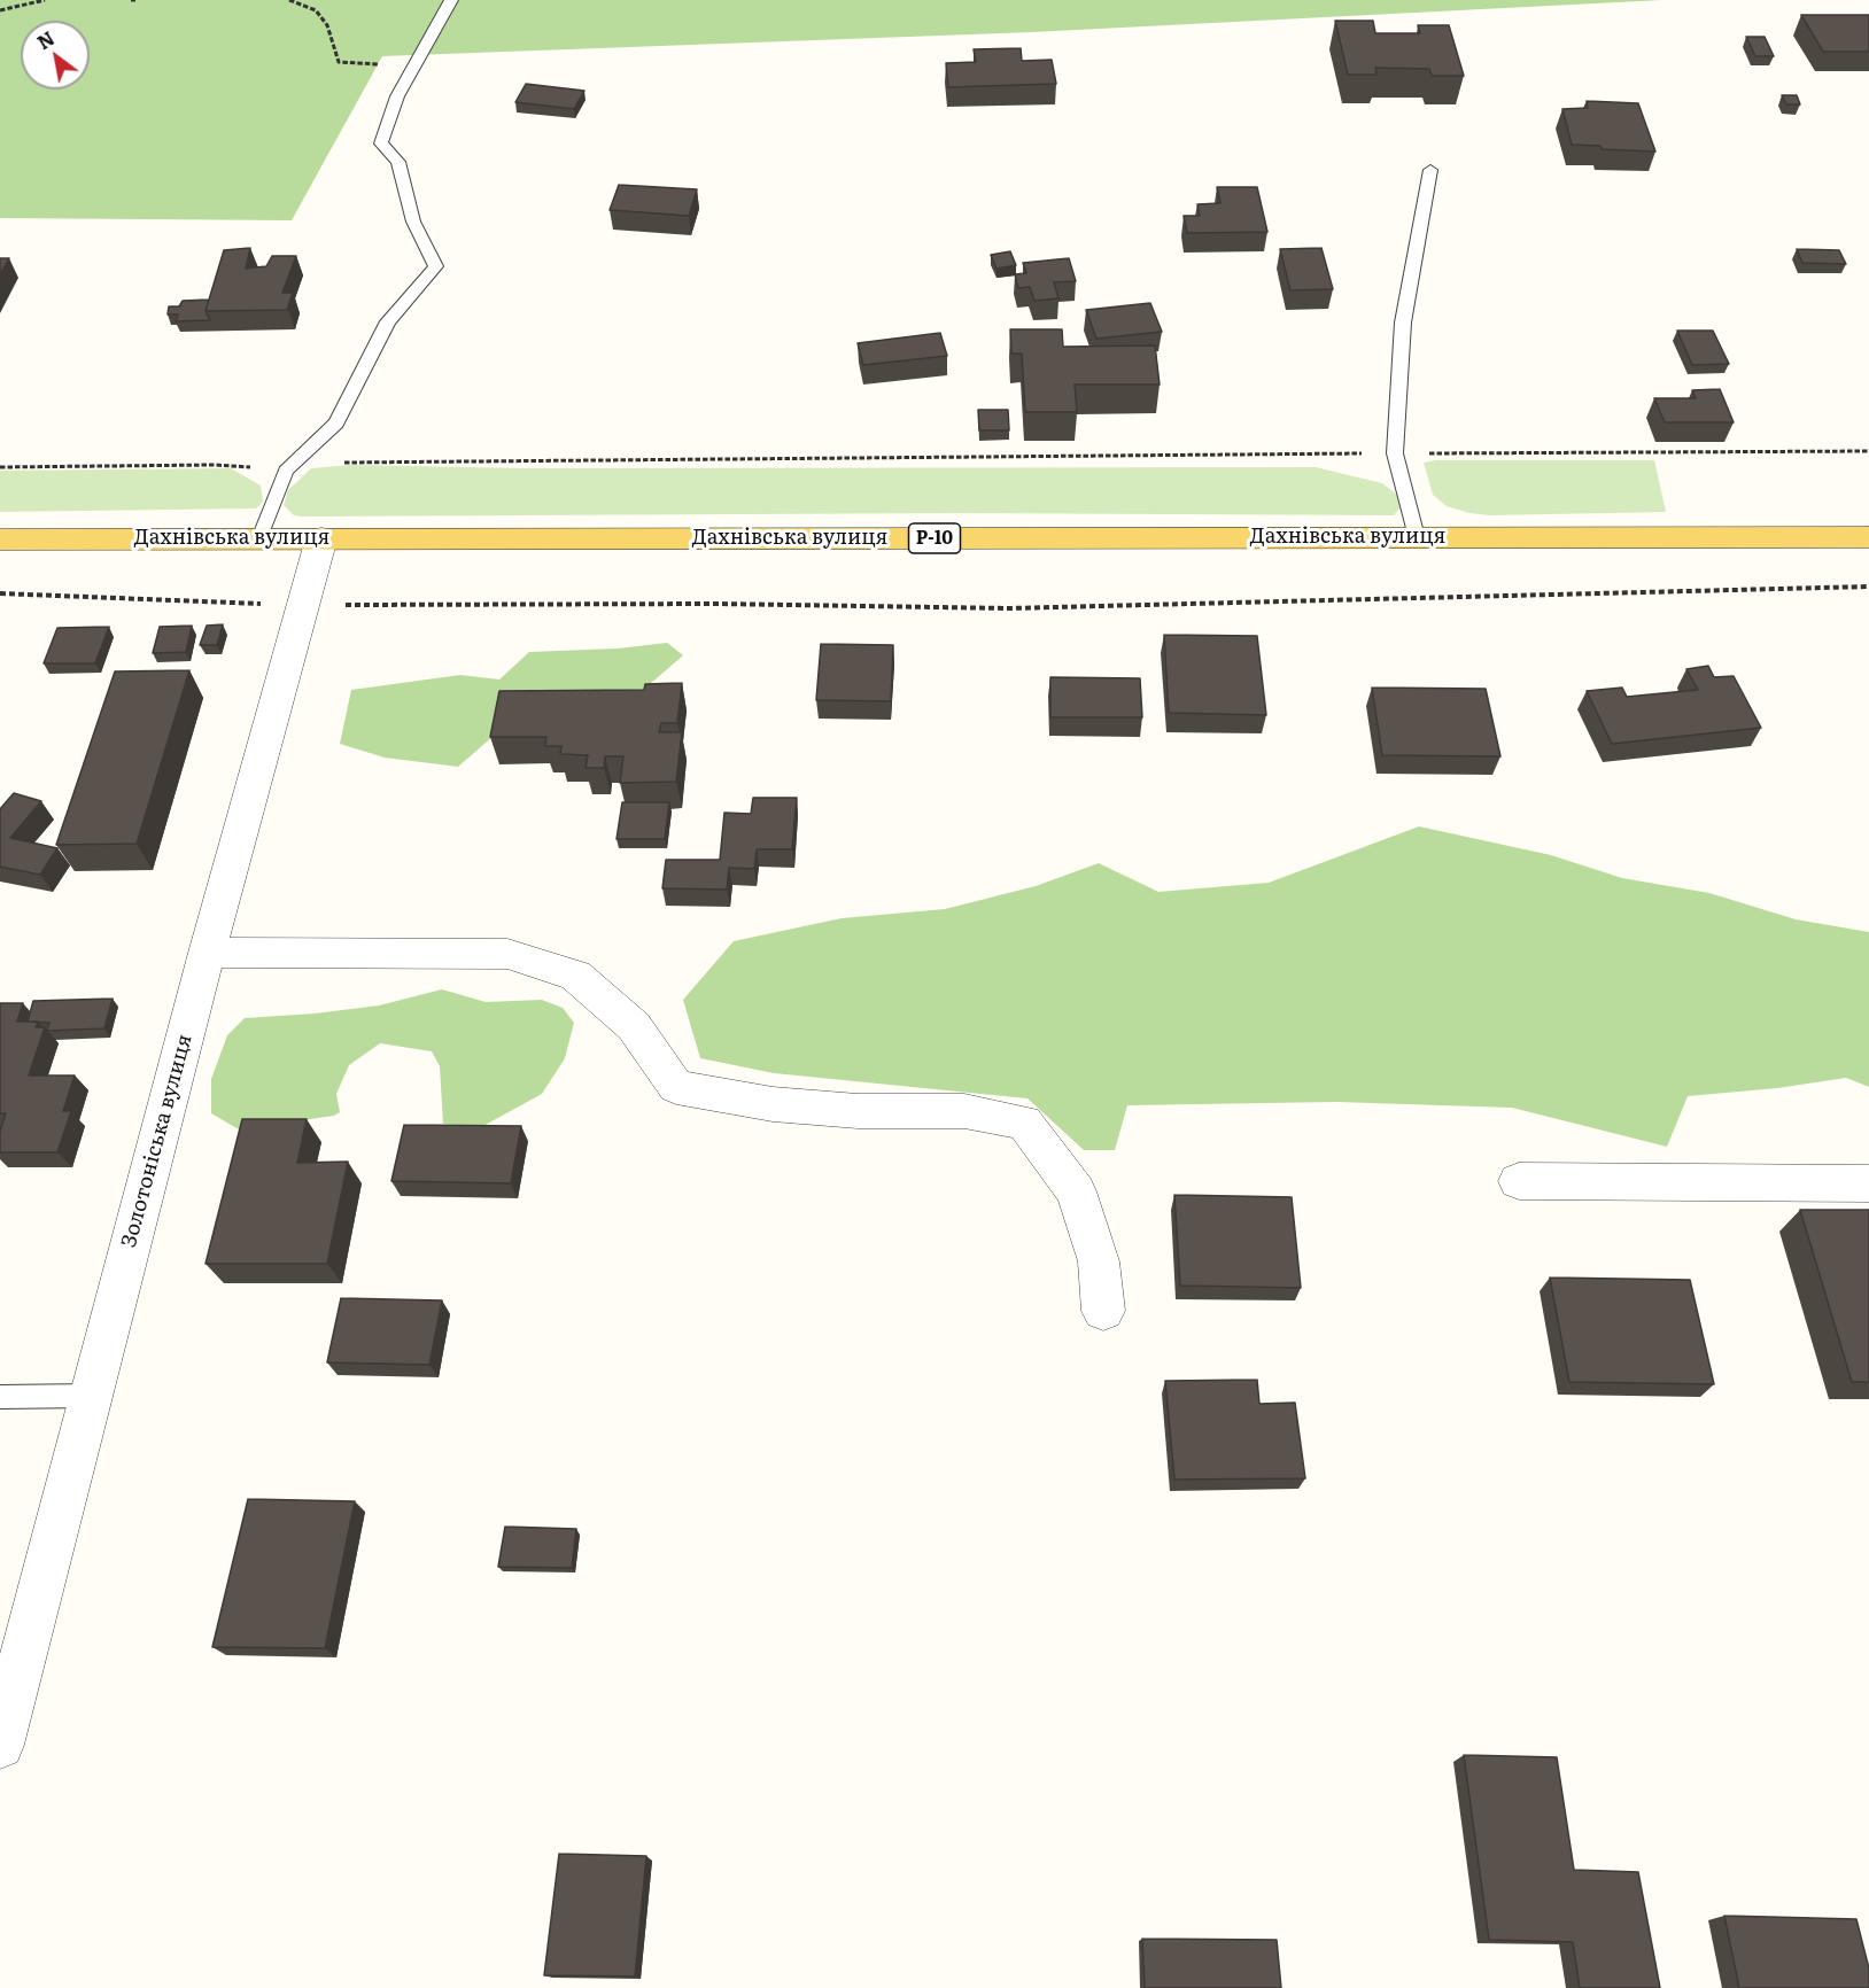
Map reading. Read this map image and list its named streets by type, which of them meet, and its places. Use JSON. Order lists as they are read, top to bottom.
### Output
{
  "streets": {
    "main road": ["Дахнівська вулиця", "Р-10"],
    "street": ["Золотоніська вулиця"]
  },
  "crossings": [
    ["Дахнівська вулиця", "Золотоніська вулиця"]
  ],
  "north": "top left"
}
